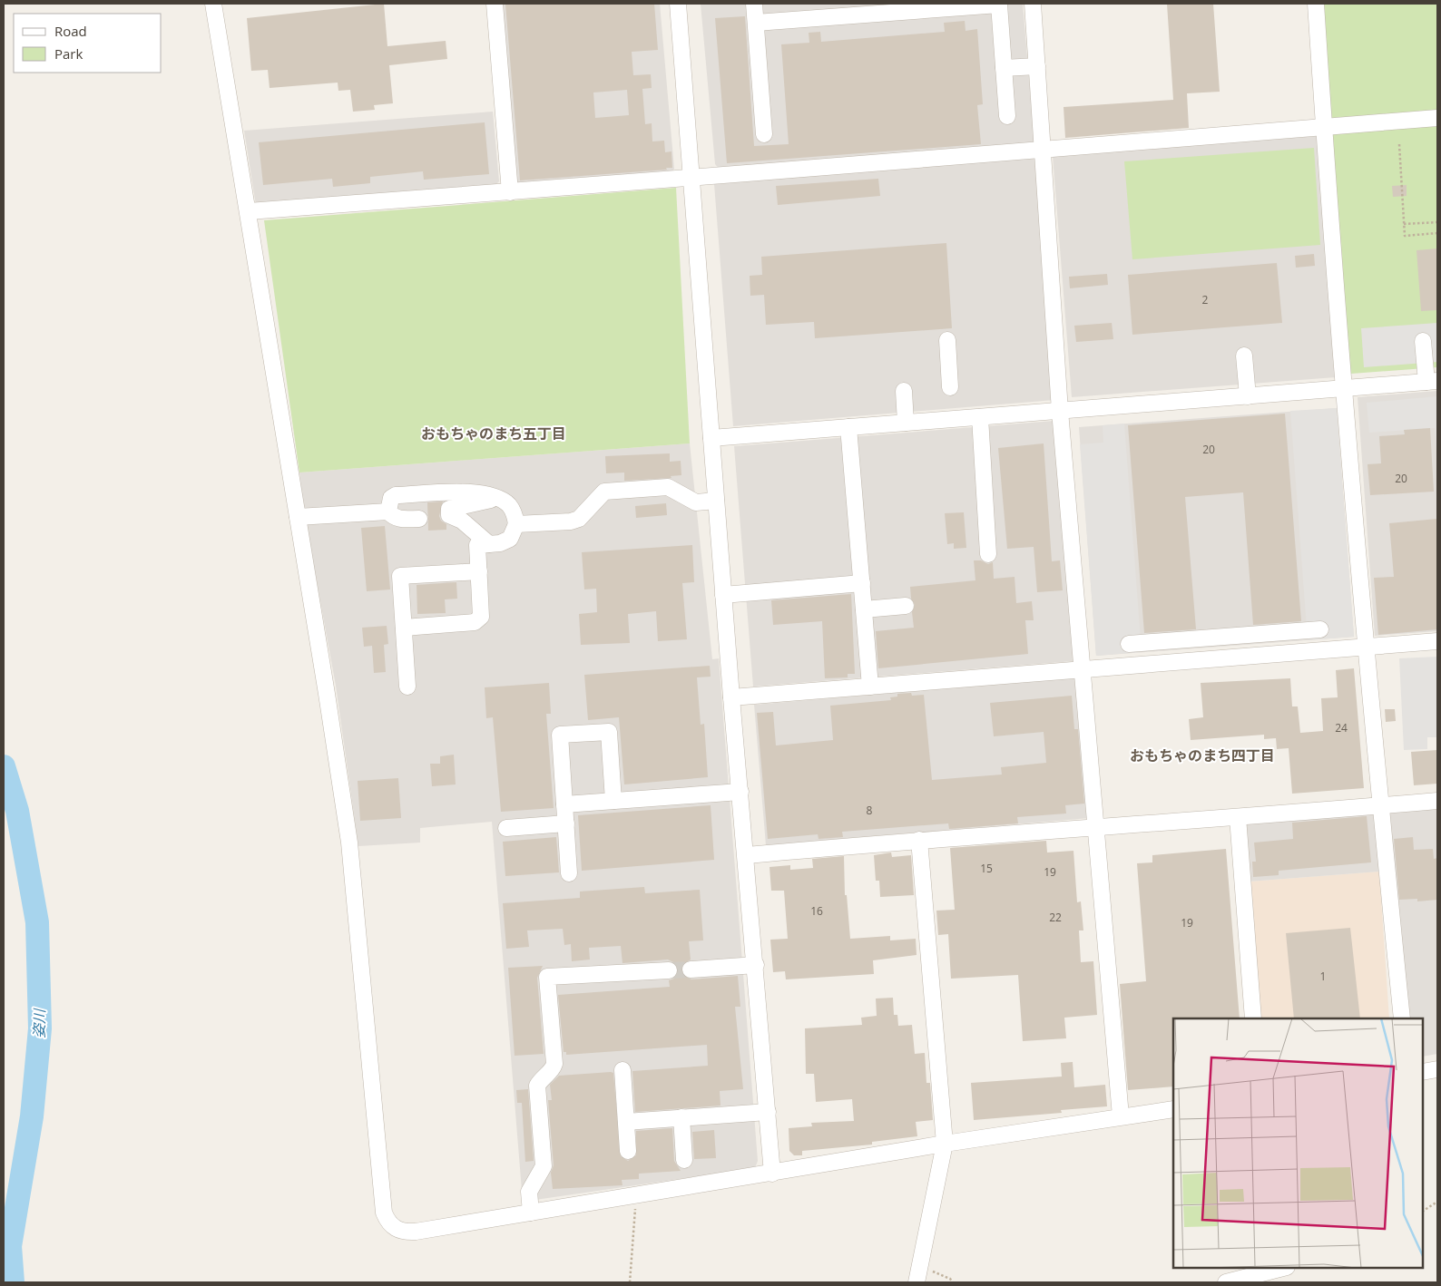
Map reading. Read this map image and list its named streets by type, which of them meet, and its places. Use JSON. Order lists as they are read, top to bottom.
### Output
{
  "districts": ["おもちゃのまち五丁目", "おもちゃのまち四丁目"],
  "water": ["姿川"],
  "house_numbers": [
    "2",
    "20",
    "20",
    "24",
    "8",
    "15",
    "19",
    "16",
    "22",
    "19",
    "1"
  ],
  "legend": ["Road", "Park"]
}
